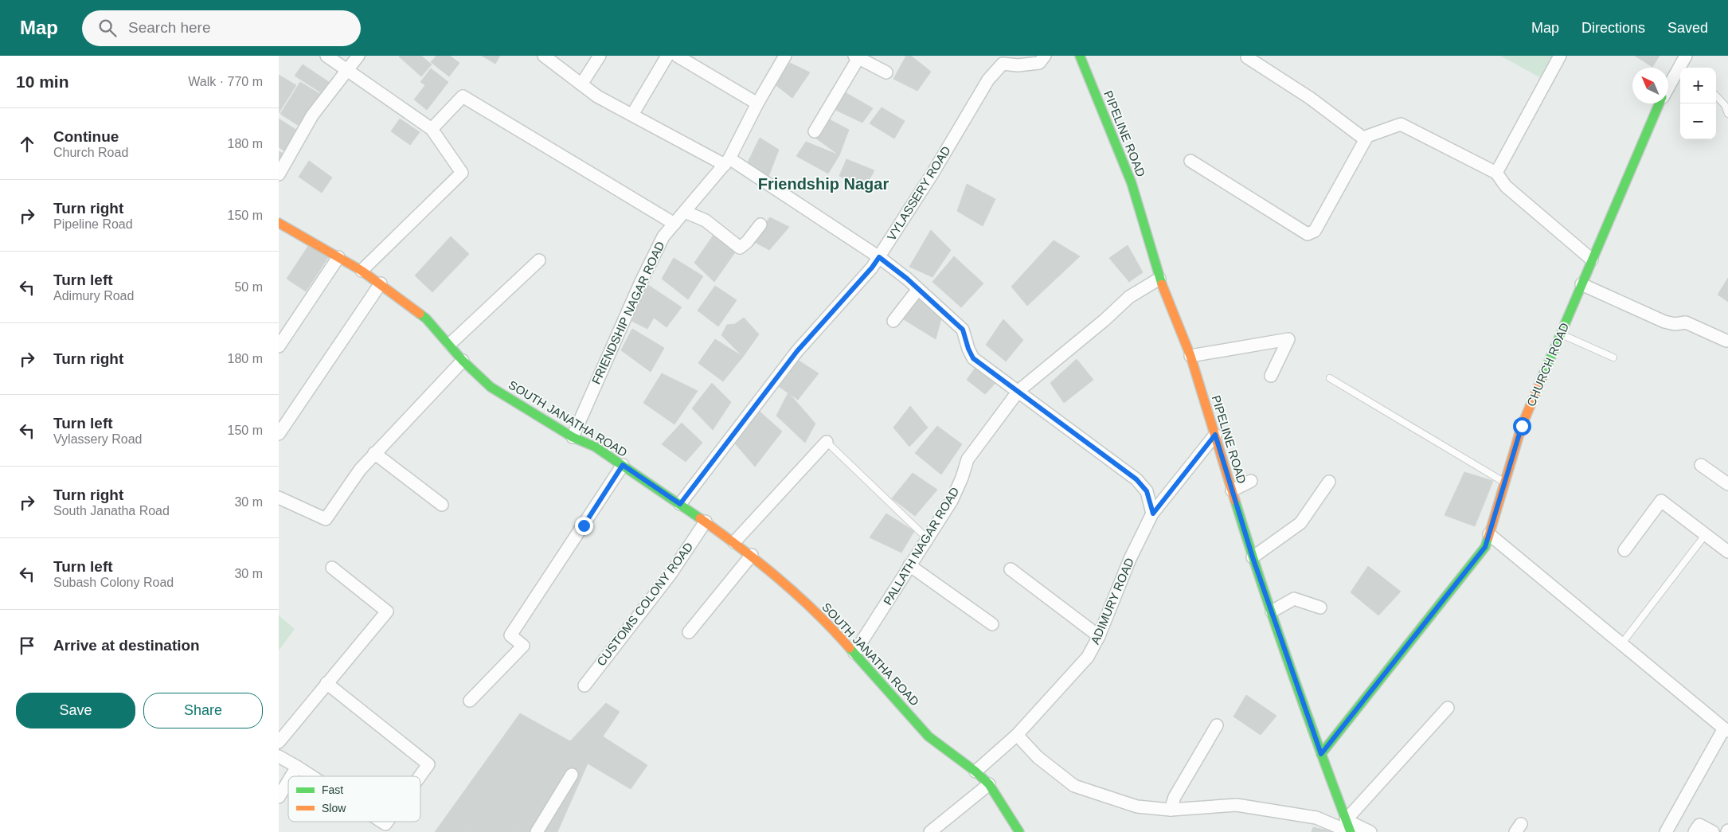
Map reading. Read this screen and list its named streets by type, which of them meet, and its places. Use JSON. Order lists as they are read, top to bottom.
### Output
{
  "streets": {
    "street": [
      "PIPELINE ROAD",
      "VYLASSERY ROAD",
      "FRIENDSHIP NAGAR ROAD",
      "CHURCH ROAD",
      "SOUTH JANATHA ROAD",
      "PALLATH NAGAR ROAD",
      "ADIMURY ROAD",
      "CUSTOMS COLONY ROAD"
    ]
  },
  "crossings": [
    ["PIPELINE ROAD", "CHURCH ROAD"],
    ["PIPELINE ROAD", "PALLATH NAGAR ROAD"],
    ["PIPELINE ROAD", "ADIMURY ROAD"],
    ["VYLASSERY ROAD", "SOUTH JANATHA ROAD"],
    ["FRIENDSHIP NAGAR ROAD", "SOUTH JANATHA ROAD"],
    ["SOUTH JANATHA ROAD", "PALLATH NAGAR ROAD"],
    ["SOUTH JANATHA ROAD", "ADIMURY ROAD"],
    ["SOUTH JANATHA ROAD", "CUSTOMS COLONY ROAD"]
  ],
  "districts": ["Friendship Nagar"],
  "legend": ["Fast", "Slow"],
  "north": "top left",
  "page": {
    "header": "Map",
    "search": "Search here",
    "nav": ["Map", "Directions", "Saved"],
    "heading": ["10 min", "Walk · 770 m"],
    "map_buttons": ["+", "−"],
    "list": [
      ["Continue", "Church Road", "180 m"],
      ["Turn right", "Pipeline Road", "150 m"],
      ["Turn left", "Adimury Road", "50 m"],
      ["Turn right", "180 m"],
      ["Turn left", "Vylassery Road", "150 m"],
      ["Turn right", "South Janatha Road", "30 m"],
      ["Turn left", "Subash Colony Road", "30 m"],
      "Arrive at destination"
    ],
    "buttons": ["Save", "Share"]
  }
}
